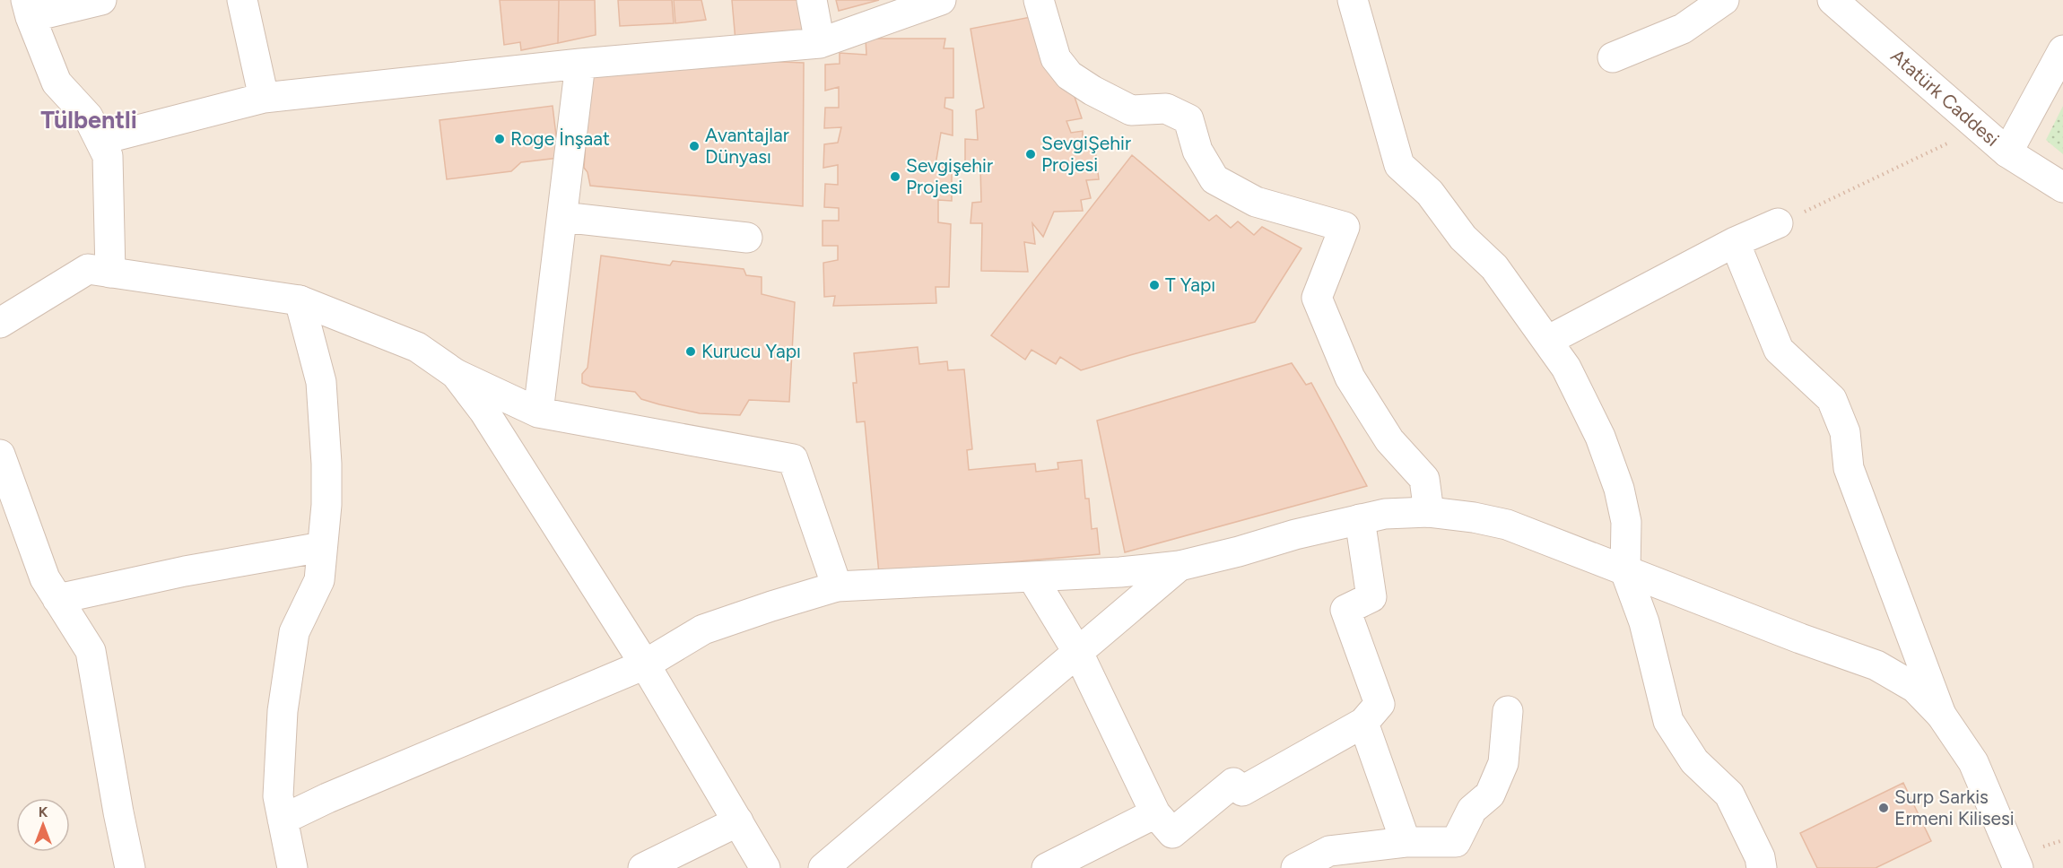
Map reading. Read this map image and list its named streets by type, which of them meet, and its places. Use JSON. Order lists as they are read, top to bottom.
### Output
{
  "streets": {
    "street": ["Atatürk Caddesi"]
  },
  "districts": ["Tülbentli"],
  "places": [
    "Roge İnşaat",
    "Avantajlar Dünyası",
    "SevgiŞehir Projesi",
    "Sevgişehir Projesi",
    "T Yapı",
    "Kurucu Yapı",
    "Surp Sarkis Ermeni Kilisesi"
  ],
  "north": "top"
}
